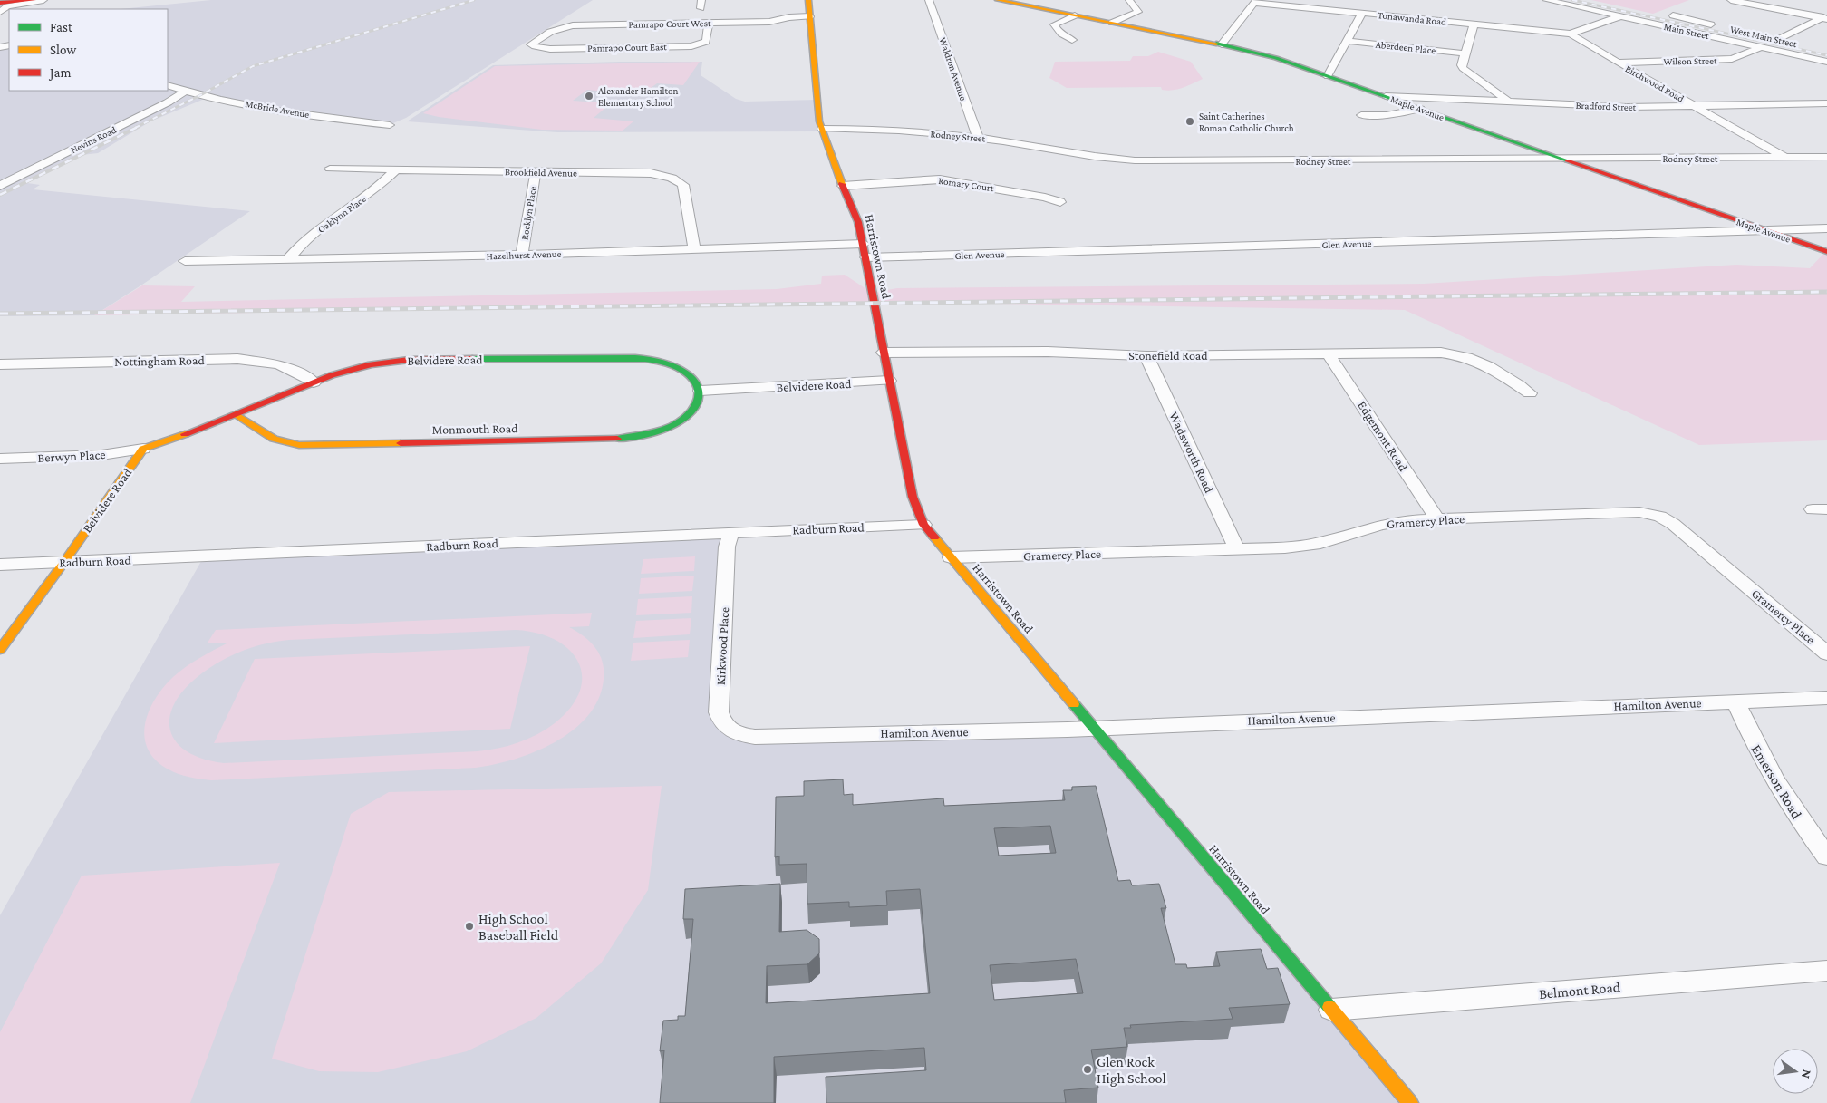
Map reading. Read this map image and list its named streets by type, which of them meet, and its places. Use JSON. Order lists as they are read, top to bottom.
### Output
{
  "streets": {
    "main road": [
      "Maple Avenue",
      "Harristown Road",
      "Belvidere Road",
      "Monmouth Road"
    ],
    "street": [
      "Tonawanda Road",
      "Pamrapo Court West",
      "Main Street",
      "West Main Street",
      "Pamrapo Court East",
      "Aberdeen Place",
      "Wilson Street",
      "Waldron Avenue",
      "Birchwood Road",
      "Bradford Street",
      "McBride Avenue",
      "Rodney Street",
      "Nevins Road",
      "Brookfield Avenue",
      "Romary Court",
      "Rocklyn Place",
      "Oaklynn Place",
      "Glen Avenue",
      "Hazelhurst Avenue",
      "Stonefield Road",
      "Nottingham Road",
      "Edgemont Road",
      "Wadsworth Road",
      "Berwyn Place",
      "Gramercy Place",
      "Radburn Road",
      "Kirkwood Place",
      "Hamilton Avenue",
      "Emerson Road",
      "Belmont Road"
    ]
  },
  "crossings": [
    ["Tonawanda Road", "Birchwood Road"],
    ["Pamrapo Court West", "Pamrapo Court East"],
    ["Main Street", "Wilson Street"],
    ["Wilson Street", "Birchwood Road"],
    ["Waldron Avenue", "Rodney Street"],
    ["Birchwood Road", "Bradford Street"],
    ["Birchwood Road", "Rodney Street"],
    ["Bradford Street", "Maple Avenue"],
    ["Maple Avenue", "Rodney Street"],
    ["Maple Avenue", "Glen Avenue"],
    ["McBride Avenue", "Nevins Road"],
    ["Rodney Street", "Harristown Road"],
    ["Brookfield Avenue", "Rocklyn Place"],
    ["Brookfield Avenue", "Oaklynn Place"],
    ["Brookfield Avenue", "Hazelhurst Avenue"],
    ["Romary Court", "Harristown Road"],
    ["Rocklyn Place", "Hazelhurst Avenue"],
    ["Oaklynn Place", "Hazelhurst Avenue"],
    ["Glen Avenue", "Harristown Road"],
    ["Hazelhurst Avenue", "Harristown Road"],
    ["Harristown Road", "Stonefield Road"],
    ["Harristown Road", "Belvidere Road"],
    ["Harristown Road", "Gramercy Place"],
    ["Harristown Road", "Radburn Road"],
    ["Harristown Road", "Hamilton Avenue"],
    ["Harristown Road", "Belmont Road"],
    ["Stonefield Road", "Edgemont Road"],
    ["Stonefield Road", "Wadsworth Road"],
    ["Belvidere Road", "Nottingham Road"],
    ["Belvidere Road", "Monmouth Road"],
    ["Belvidere Road", "Berwyn Place"],
    ["Belvidere Road", "Radburn Road"],
    ["Edgemont Road", "Gramercy Place"],
    ["Wadsworth Road", "Gramercy Place"],
    ["Radburn Road", "Kirkwood Place"],
    ["Kirkwood Place", "Hamilton Avenue"],
    ["Hamilton Avenue", "Emerson Road"]
  ],
  "places": [
    "Alexander Hamilton Elementary School",
    "Saint Catherines Roman Catholic Church",
    "High School Baseball Field",
    "Glen Rock High School"
  ],
  "legend": ["Fast", "Slow", "Jam"],
  "north": "right"
}
